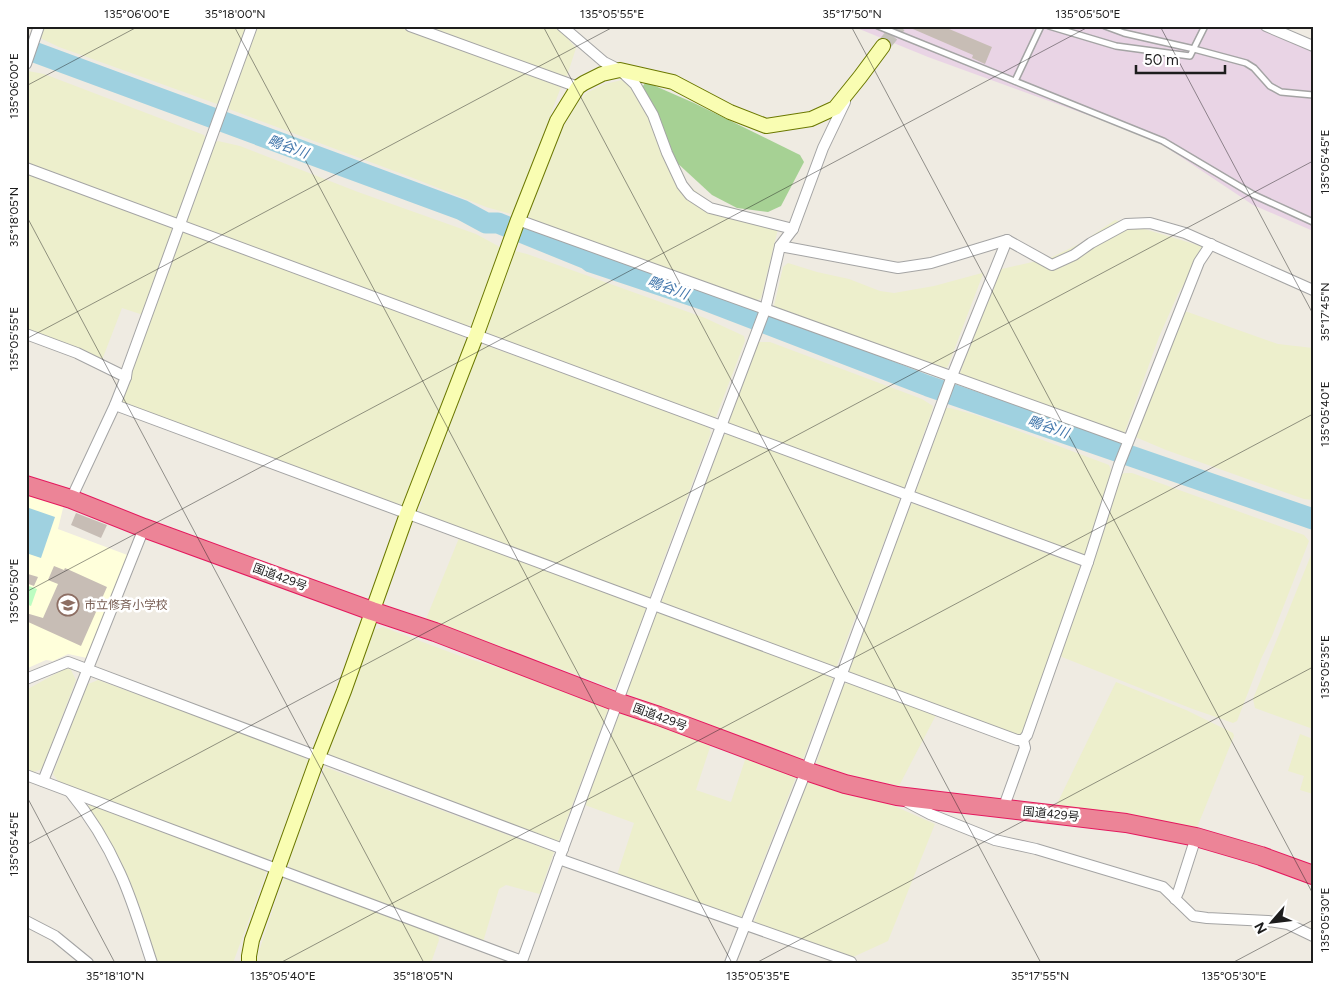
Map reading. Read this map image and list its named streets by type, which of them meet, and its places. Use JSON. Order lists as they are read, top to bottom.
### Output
{
  "streets": {
    "highway": ["国道429号"]
  },
  "water": ["鴫谷川"],
  "places": {
    "school or university": ["市立修斉小学校"]
  },
  "scale_bar": "50 m",
  "north": "bottom left",
  "coordinates": [
    "135°06'00\"E",
    "35°18'00\"N",
    "135°05'55\"E",
    "35°17'50\"N",
    "135°05'50\"E",
    "135°05'45\"E",
    "35°18'05\"N",
    "35°17'45\"N",
    "135°05'40\"E",
    "135°05'35\"E",
    "135°05'30\"E",
    "35°18'10\"N",
    "35°17'55\"N"
  ]
}
